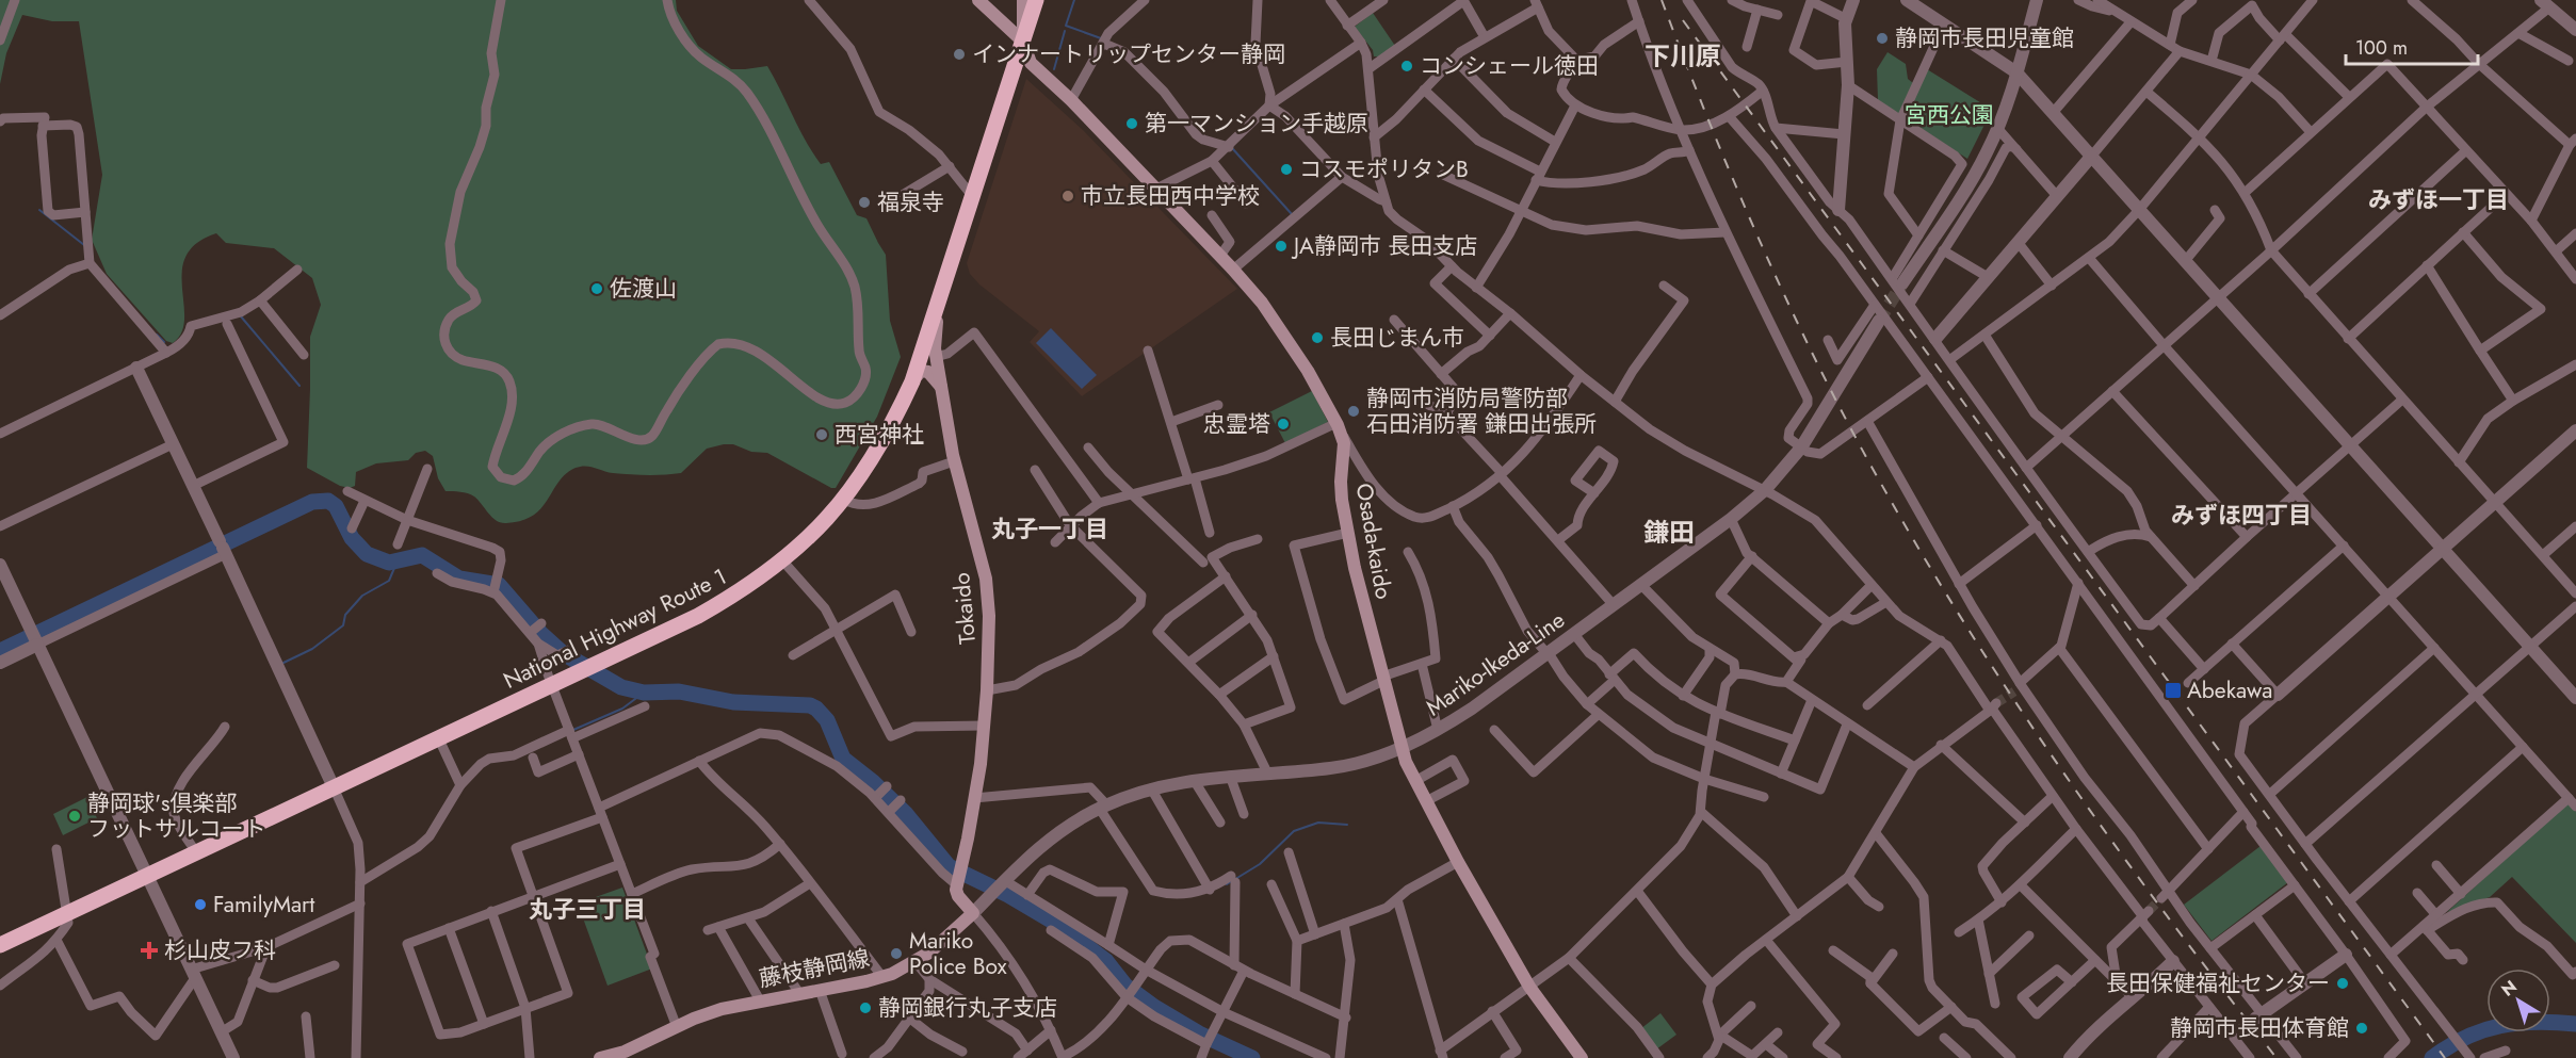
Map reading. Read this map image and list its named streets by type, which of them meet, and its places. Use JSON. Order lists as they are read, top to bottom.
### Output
{
  "streets": {
    "highway": ["National Highway Route 1"],
    "main road": ["Osada-kaido", "Tokaido", "藤枝静岡線"],
    "street": ["Mariko-Ikeda-Line"]
  },
  "crossings": [
    ["Osada-kaido", "National Highway Route 1"],
    ["Osada-kaido", "Mariko-Ikeda-Line"],
    ["Tokaido", "National Highway Route 1"],
    ["Mariko-Ikeda-Line", "藤枝静岡線"]
  ],
  "districts": [
    "下川原",
    "みずほ一丁目",
    "みずほ四丁目",
    "丸子一丁目",
    "鎌田",
    "丸子三丁目"
  ],
  "parks": ["宮西公園"],
  "places": {
    "other": [
      "静岡市長田児童館",
      "インナートリップセンター静岡",
      "コンシェール徳田",
      "第一マンション手越原",
      "コスモポリタンB",
      "市立長田西中学校",
      "福泉寺",
      "JA静岡市 長田支店",
      "佐渡山",
      "長田じまん市",
      "静岡市消防局警防部 石田消防署 鎌田出張所",
      "忠霊塔",
      "西宮神社",
      "静岡球's倶楽部 フットサルコート",
      "FamilyMart",
      "Mariko Police Box",
      "長田保健福祉センター",
      "静岡銀行丸子支店",
      "静岡市長田体育館"
    ],
    "transit": ["Abekawa"],
    "health": ["杉山皮フ科"]
  },
  "scale_bar": "100 m",
  "north": "top left"
}
